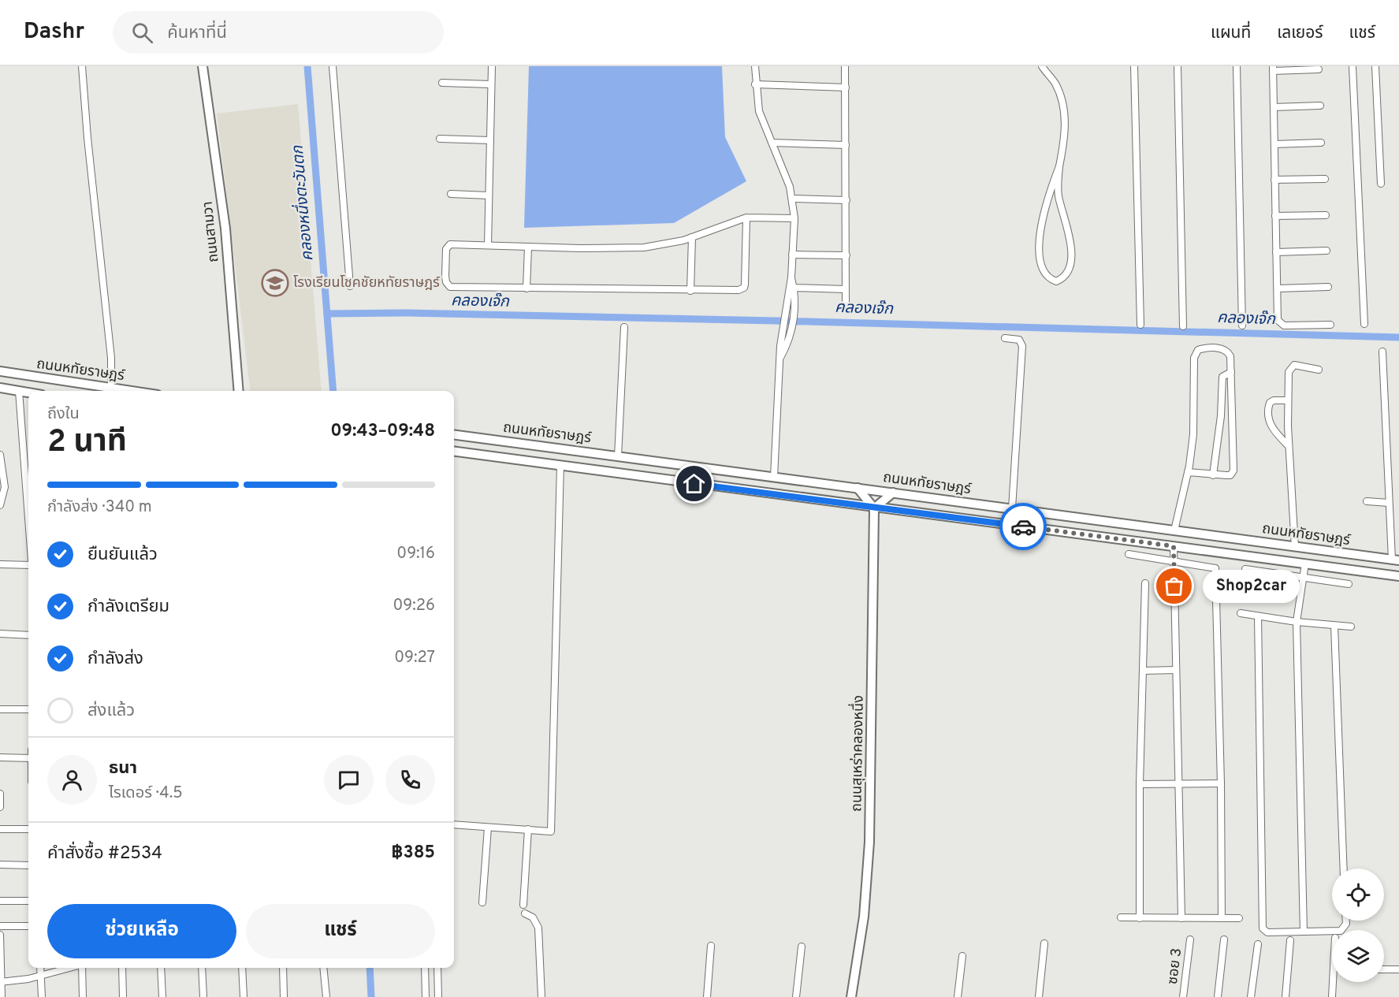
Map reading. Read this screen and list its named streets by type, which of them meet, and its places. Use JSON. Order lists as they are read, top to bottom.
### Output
{
  "streets": {
    "main road": ["ถนนสามวา", "ถนนหทัยราษฎร์", "ถนนสุเหร่าคลองหนึ่ง"],
    "street": ["ซอย 3"]
  },
  "crossings": [
    ["ถนนหทัยราษฎร์", "ถนนสุเหร่าคลองหนึ่ง"]
  ],
  "water": ["คลองหนึ่งตะวันตก", "คลองเจ๊ก"],
  "places": {
    "school or university": ["โรงเรียนโชคชัยหทัยราษฎร์"],
    "other": ["Shop2car"]
  },
  "page": {
    "header": "Dashr",
    "search": "ค้นหาที่นี่",
    "nav": ["แผนที่", "เลเยอร์", "แชร์"],
    "heading": ["2 นาที", "ถึงใน", "09:43–09:48"],
    "panel": [
      "ธนา",
      "ไรเดอร์ · 4.5",
      "คำสั่งซื้อ #2534",
      "฿385"
    ],
    "bar": "กำลังส่ง · 340 m",
    "list": [
      ["ยืนยันแล้ว", "09:16"],
      ["กำลังเตรียม", "09:26"],
      ["กำลังส่ง", "09:27"],
      "ส่งแล้ว"
    ],
    "bubble": "Shop2car",
    "buttons": ["ช่วยเหลือ", "แชร์"]
  }
}
